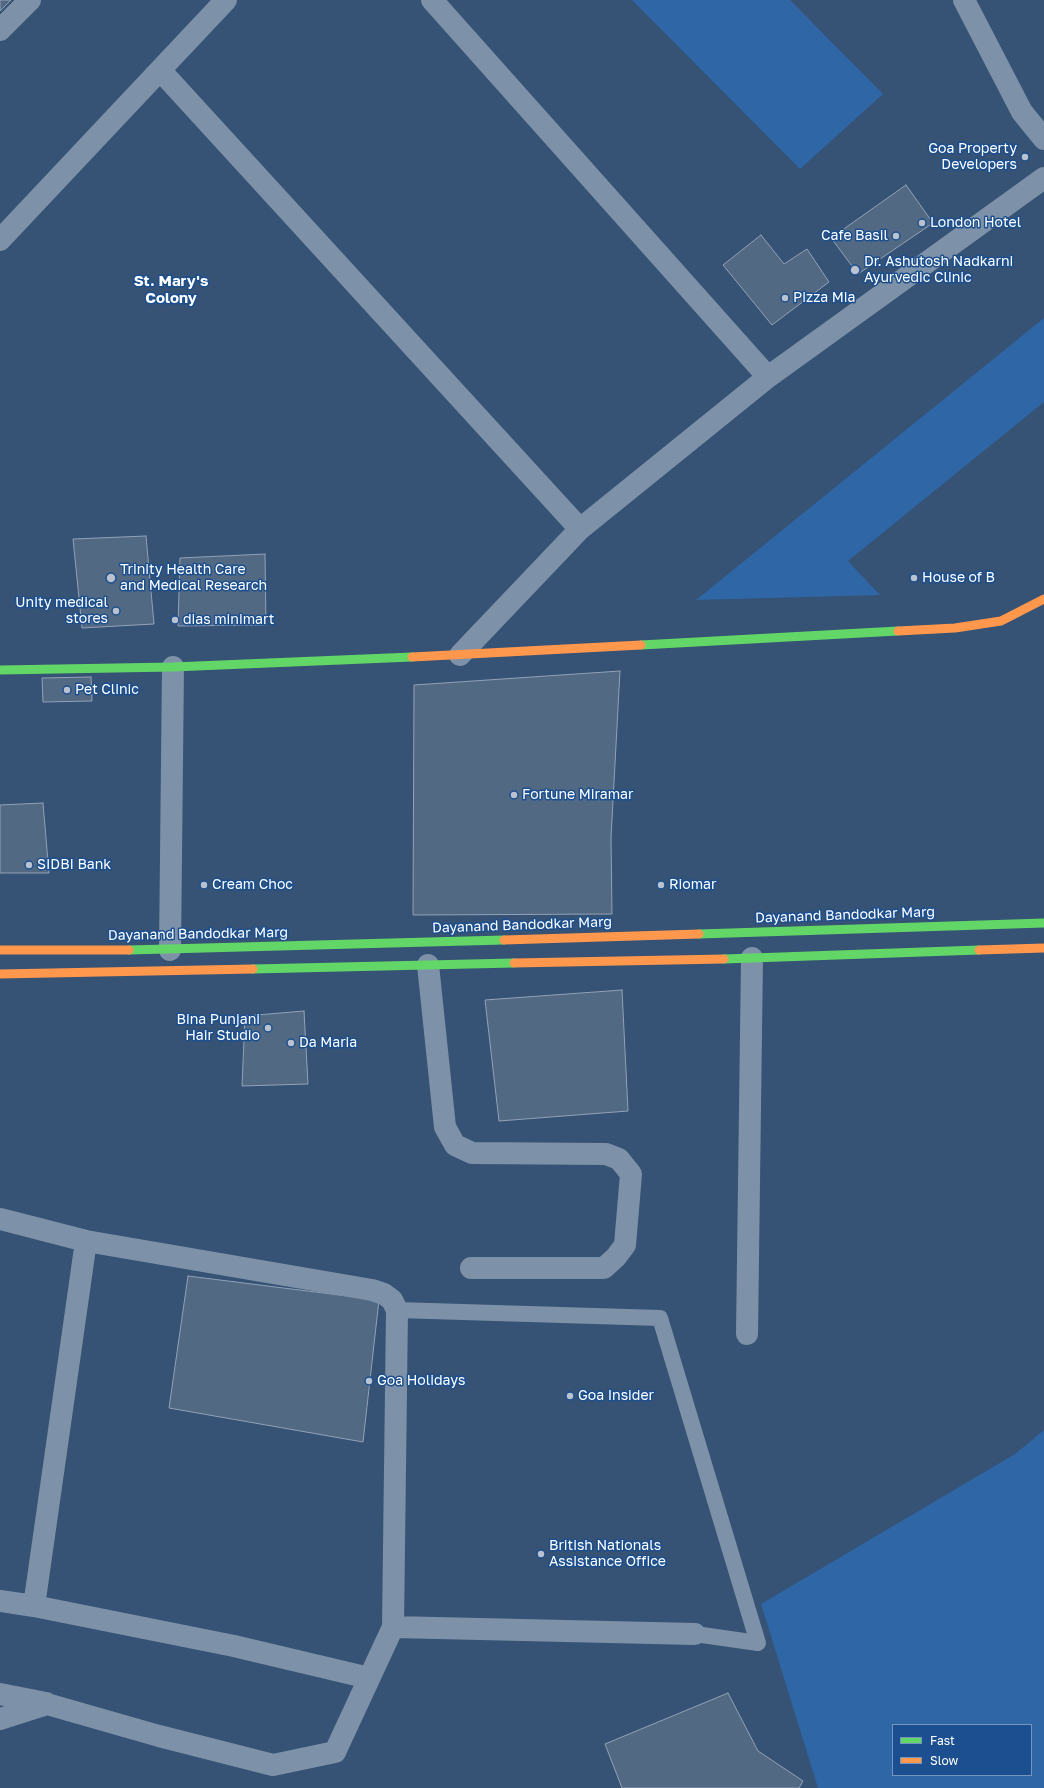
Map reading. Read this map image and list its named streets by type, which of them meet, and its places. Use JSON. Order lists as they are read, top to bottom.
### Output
{
  "streets": {
    "main road": ["Dayanand Bandodkar Marg"]
  },
  "districts": ["St. Mary's Colony"],
  "places": [
    "Goa Property Developers",
    "London Hotel",
    "Cafe Basil",
    "Dr. Ashutosh Nadkarni Ayurvedic Clinic",
    "Pizza Mia",
    "Trinity Health Care and Medical Research",
    "House of B",
    "Unity medical stores",
    "dias minimart",
    "Pet Clinic",
    "Fortune Miramar",
    "SIDBI Bank",
    "Cream Choc",
    "Riomar",
    "Bina Punjani Hair Studio",
    "Da Maria",
    "Goa Holidays",
    "Goa Insider",
    "British Nationals Assistance Office"
  ],
  "legend": ["Fast", "Slow"]
}
